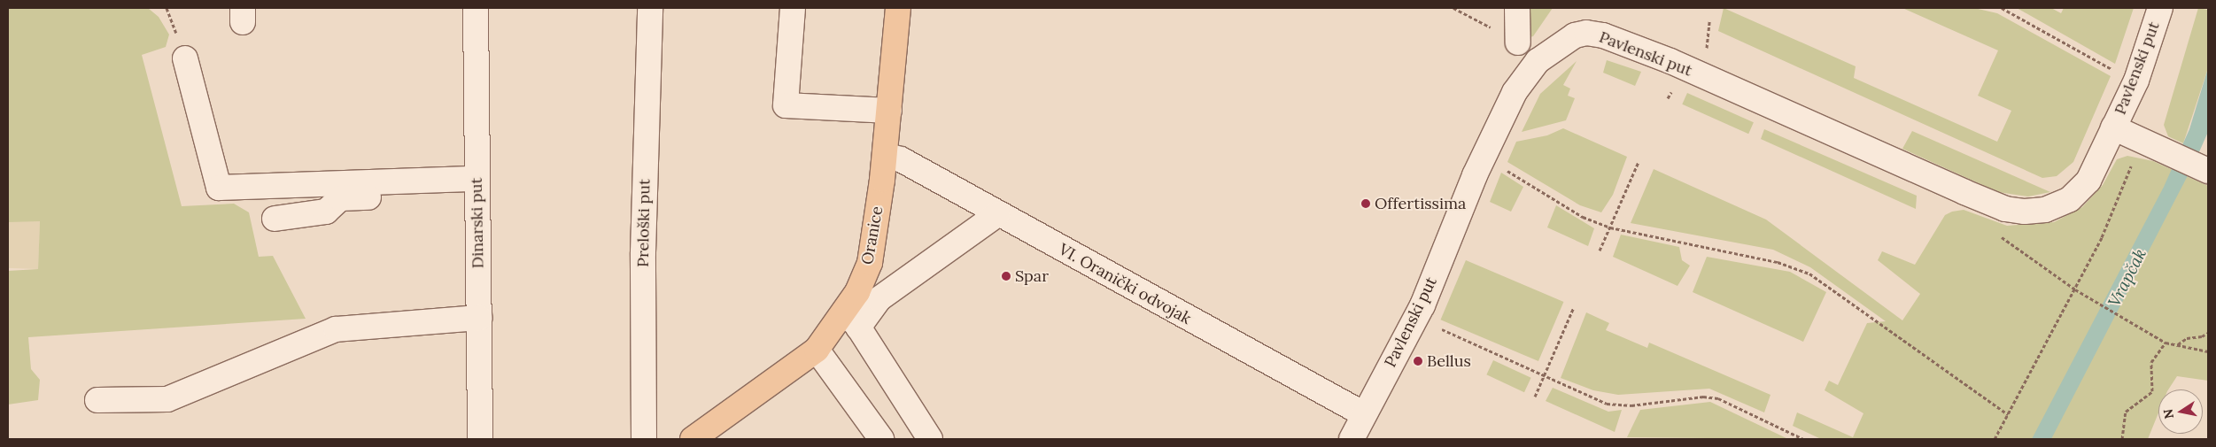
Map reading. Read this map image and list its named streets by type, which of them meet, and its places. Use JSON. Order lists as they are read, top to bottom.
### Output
{
  "streets": {
    "main road": ["Oranice"],
    "street": [
      "Pavlenski put",
      "Dinarski put",
      "Preloški put",
      "VI. Oranički odvojak"
    ]
  },
  "crossings": [
    ["Pavlenski put", "VI. Oranički odvojak"],
    ["Oranice", "VI. Oranički odvojak"]
  ],
  "water": ["Vrapčak"],
  "places": ["Offertissima", "Spar", "Bellus"],
  "north": "left"
}
